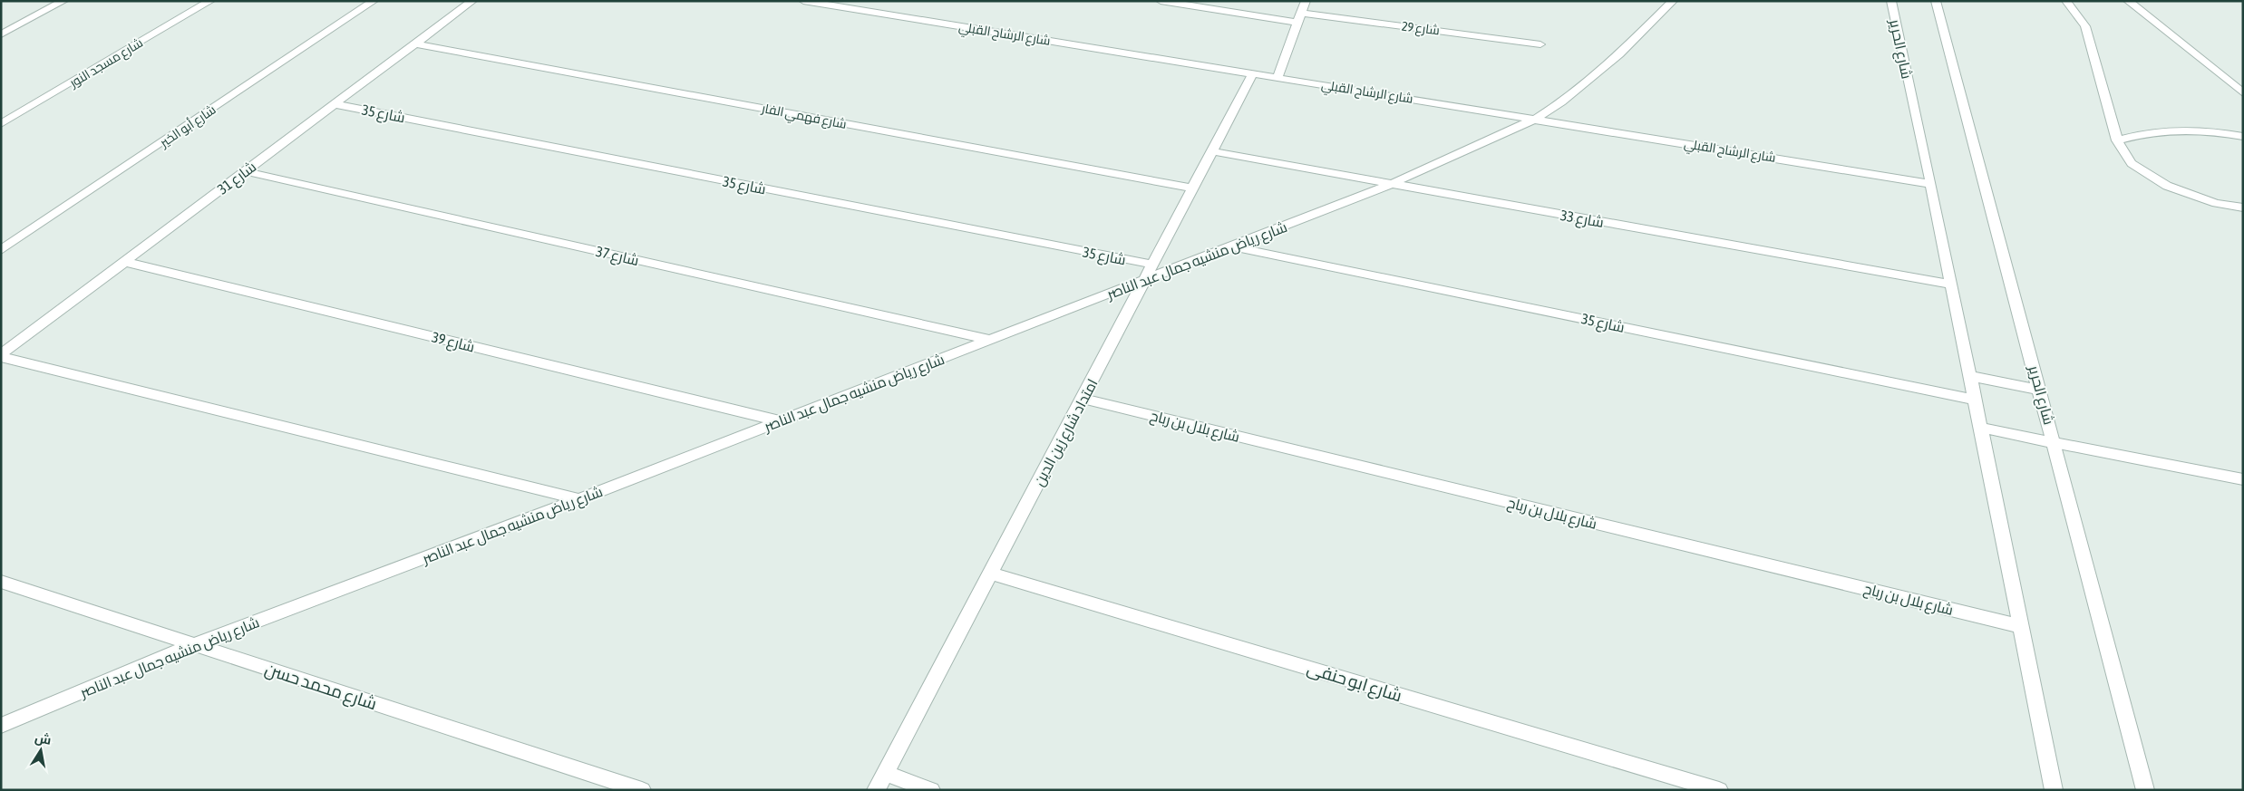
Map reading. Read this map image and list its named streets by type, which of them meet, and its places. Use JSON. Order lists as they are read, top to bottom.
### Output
{
  "streets": {
    "street": [
      "شارع 29",
      "شارع الرشاح القبلي",
      "شارع الحرير",
      "شارع مسجد النور",
      "شارع 35",
      "شارع فهمي الفار",
      "شارع أبو الخير",
      "شارع 31",
      "شارع 33",
      "شارع 37",
      "شارع رياض منشيه جمال عبد الناصر",
      "شارع 39",
      "شارع بلال بن رباح",
      "امتداد شارع زين الدين",
      "شارع ابو حنفى",
      "شارع محمد حسن"
    ]
  },
  "crossings": [
    ["شارع الرشاح القبلي", "شارع الحرير"],
    ["شارع الرشاح القبلي", "شارع رياض منشيه جمال عبد الناصر"],
    ["شارع الرشاح القبلي", "امتداد شارع زين الدين"],
    ["شارع الحرير", "شارع 35"],
    ["شارع الحرير", "شارع 33"],
    ["شارع الحرير", "شارع بلال بن رباح"],
    ["شارع 35", "شارع 31"],
    ["شارع 35", "شارع رياض منشيه جمال عبد الناصر"],
    ["شارع 35", "امتداد شارع زين الدين"],
    ["شارع فهمي الفار", "شارع 31"],
    ["شارع فهمي الفار", "امتداد شارع زين الدين"],
    ["شارع 31", "شارع 37"],
    ["شارع 31", "شارع 39"],
    ["شارع 33", "شارع رياض منشيه جمال عبد الناصر"],
    ["شارع 33", "امتداد شارع زين الدين"],
    ["شارع 37", "شارع رياض منشيه جمال عبد الناصر"],
    ["شارع رياض منشيه جمال عبد الناصر", "شارع 39"],
    ["شارع رياض منشيه جمال عبد الناصر", "امتداد شارع زين الدين"],
    ["شارع رياض منشيه جمال عبد الناصر", "شارع محمد حسن"],
    ["شارع بلال بن رباح", "امتداد شارع زين الدين"],
    ["امتداد شارع زين الدين", "شارع ابو حنفى"]
  ],
  "north": "top"
}
